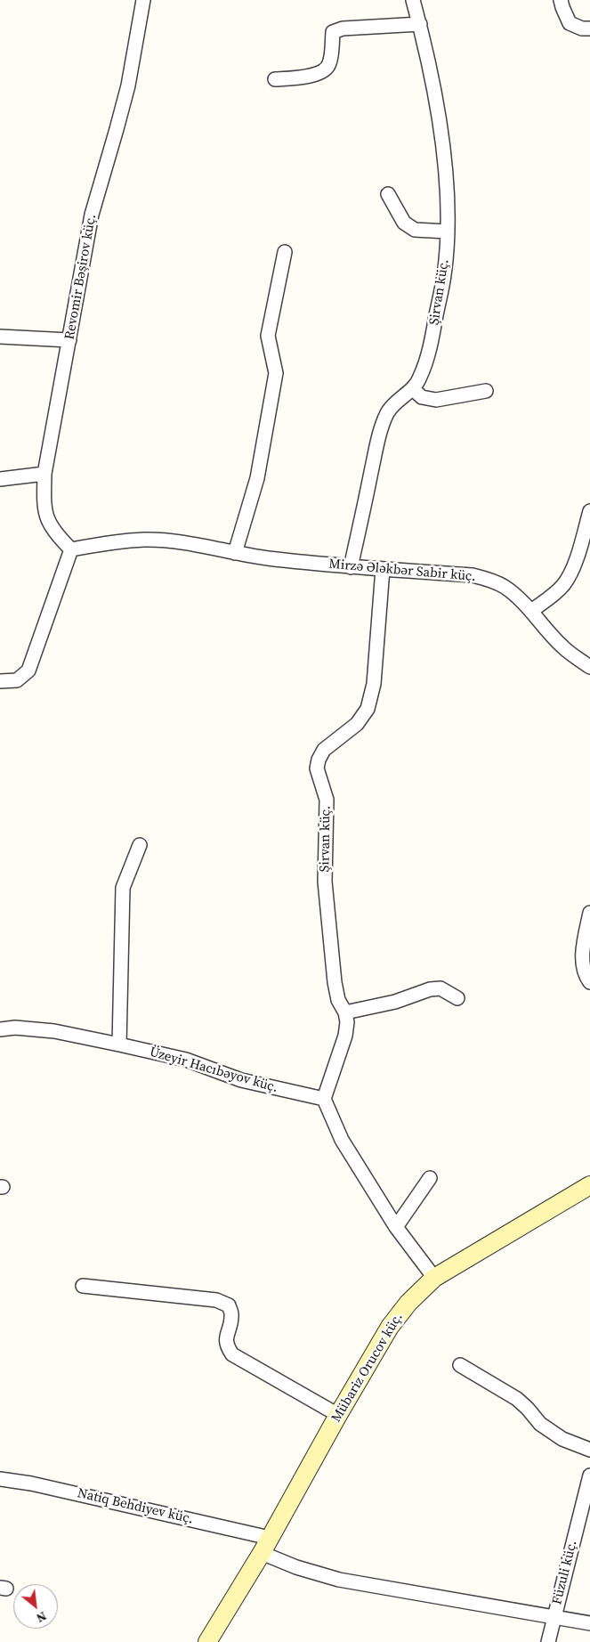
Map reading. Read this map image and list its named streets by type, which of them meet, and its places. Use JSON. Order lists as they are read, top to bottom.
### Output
{
  "streets": {
    "street": [
      "Revomir Bəşirov küç.",
      "Şirvan küç.",
      "Mirzə Ələkbər Sabir küç.",
      "Üzeyir Hacıbəyov küç.",
      "Mübariz Orucov küç.",
      "Natiq Behdiyev küç.",
      "Füzuli küç."
    ]
  },
  "crossings": [
    ["Revomir Bəşirov küç.", "Mirzə Ələkbər Sabir küç."],
    ["Şirvan küç.", "Mirzə Ələkbər Sabir küç."],
    ["Şirvan küç.", "Üzeyir Hacıbəyov küç."],
    ["Mübariz Orucov küç.", "Natiq Behdiyev küç."]
  ],
  "north": "bottom right"
}
